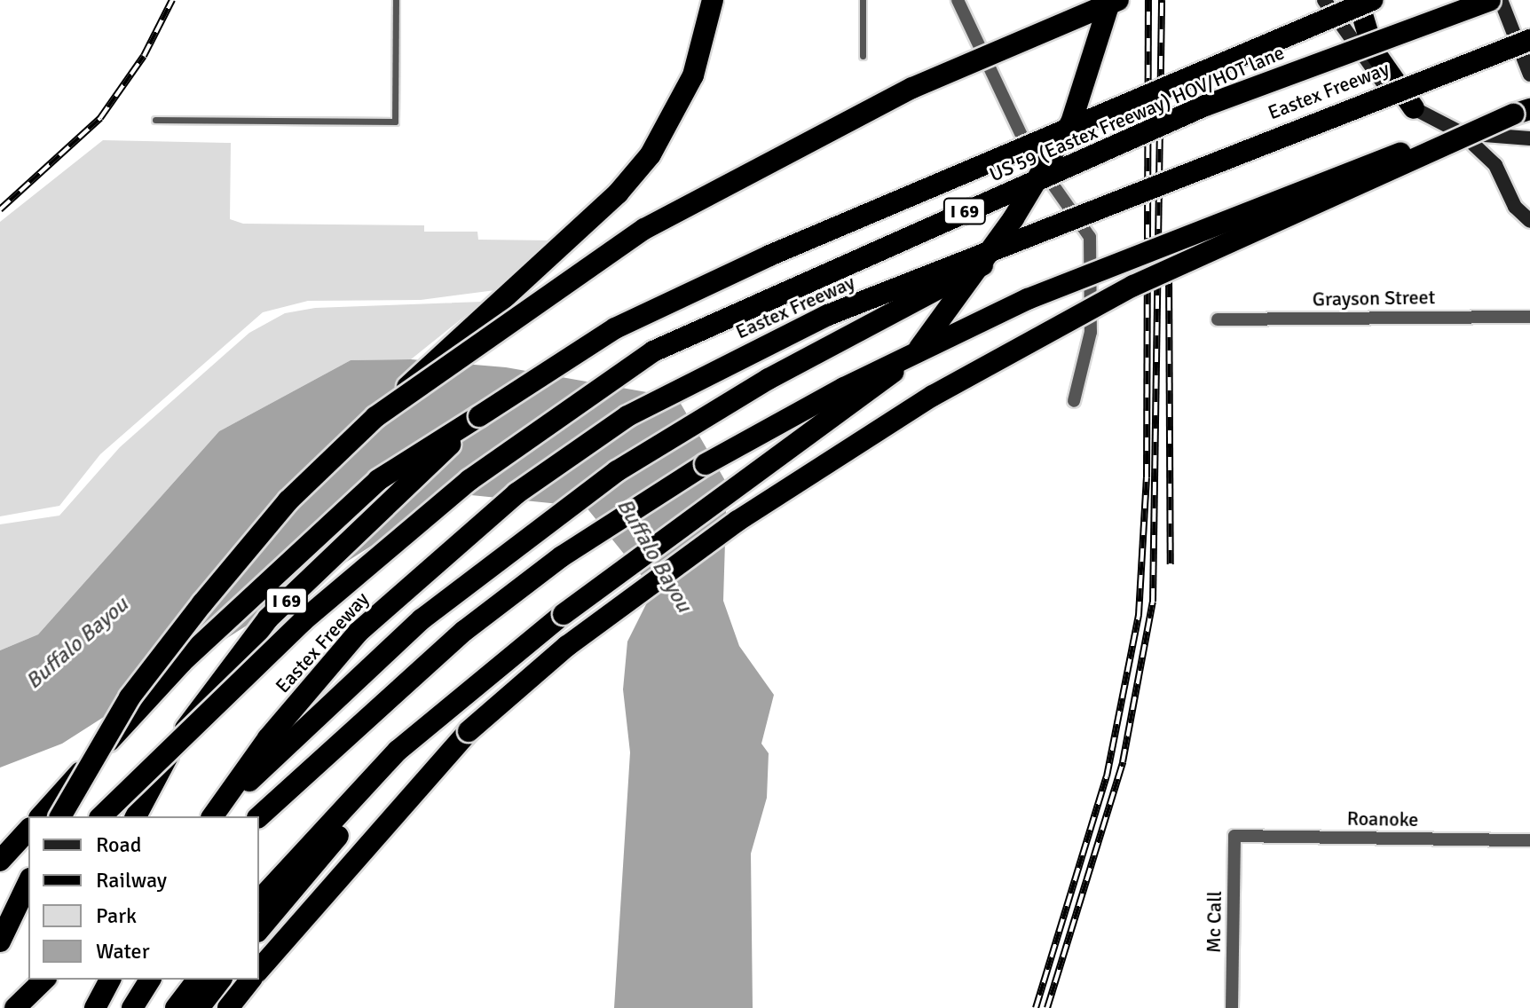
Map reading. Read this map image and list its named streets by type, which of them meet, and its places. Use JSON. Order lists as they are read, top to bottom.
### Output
{
  "streets": {
    "highway": ["Eastex Freeway", "US 59 (Eastex Freeway) HOV/HOT lane", "I 69"],
    "street": ["Grayson Street", "Roanoke", "Mc Call"]
  },
  "crossings": [
    ["Roanoke", "Mc Call"]
  ],
  "water": ["Buffalo Bayou"],
  "legend": [
    "Road",
    "Railway",
    "Park",
    "Water"
  ]
}
